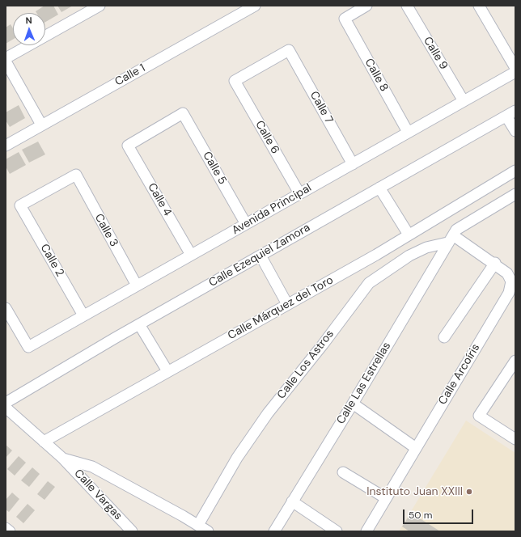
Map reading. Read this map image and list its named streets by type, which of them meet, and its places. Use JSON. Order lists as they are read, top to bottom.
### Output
{
  "streets": {
    "street": [
      "Calle 9",
      "Calle 1",
      "Calle 8",
      "Calle 7",
      "Calle 6",
      "Calle 5",
      "Calle 4",
      "Avenida Principal",
      "Calle 3",
      "Calle Ezequiel Zamora",
      "Calle 2",
      "Calle Márquez del Toro",
      "Calle Los Astros",
      "Calle Arcoíris",
      "Calle Las Estrellas",
      "Calle Vargas"
    ]
  },
  "crossings": [
    ["Calle 9", "Avenida Principal"],
    ["Calle 8", "Avenida Principal"],
    ["Calle 7", "Calle 6"],
    ["Calle 7", "Avenida Principal"],
    ["Calle 6", "Avenida Principal"],
    ["Calle 5", "Calle 4"],
    ["Calle 5", "Avenida Principal"],
    ["Calle 4", "Avenida Principal"],
    ["Avenida Principal", "Calle 3"],
    ["Avenida Principal", "Calle 2"],
    ["Calle 3", "Calle 2"],
    ["Calle Márquez del Toro", "Calle Vargas"],
    ["Calle Los Astros", "Calle Arcoíris"],
    ["Calle Los Astros", "Calle Las Estrellas"],
    ["Calle Arcoíris", "Calle Las Estrellas"]
  ],
  "places": ["Instituto Juan XXIII"],
  "scale_bar": "50 m",
  "north": "top"
}
